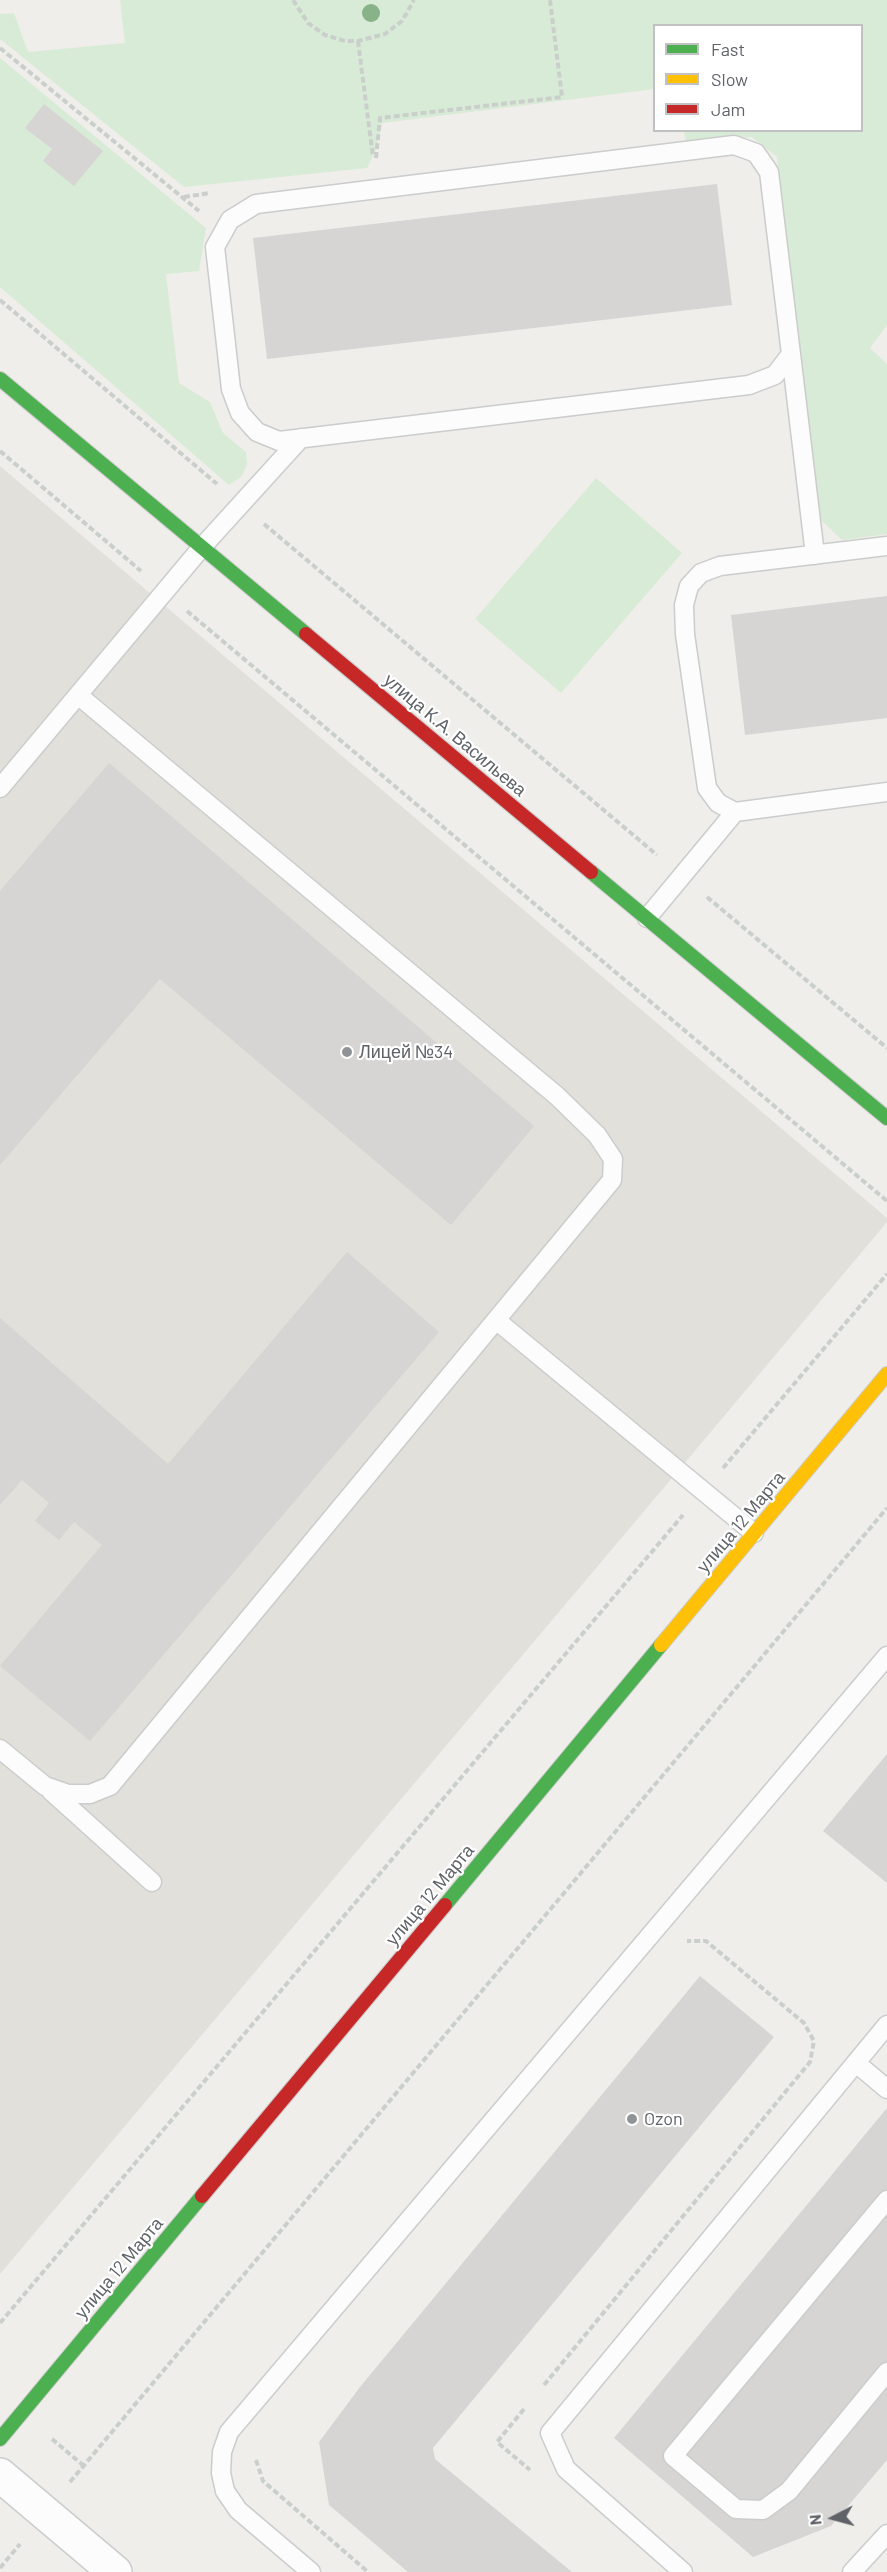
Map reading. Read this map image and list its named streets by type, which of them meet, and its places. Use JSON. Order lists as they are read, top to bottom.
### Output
{
  "streets": {
    "street": ["улица К.А. Васильева", "улица 12 Марта"]
  },
  "places": ["Лицей №34", "Ozon"],
  "legend": ["Fast", "Slow", "Jam"],
  "north": "left"
}
